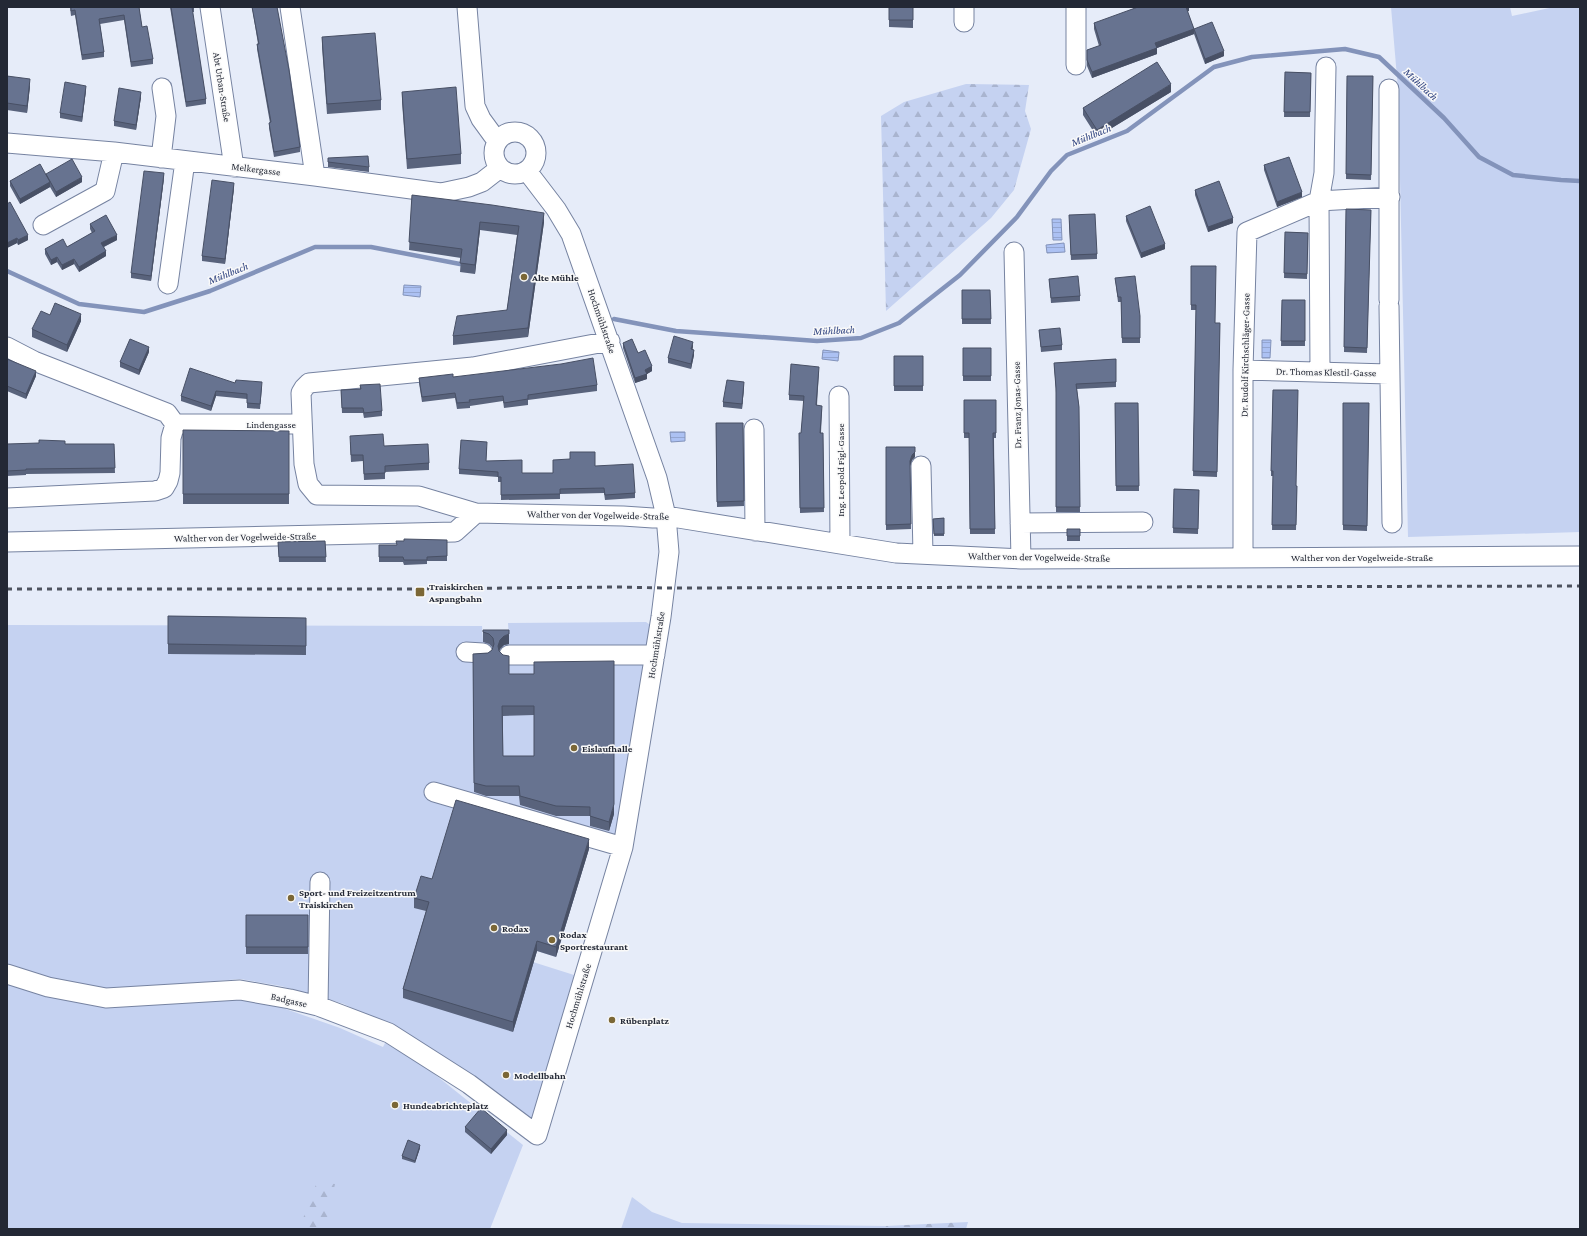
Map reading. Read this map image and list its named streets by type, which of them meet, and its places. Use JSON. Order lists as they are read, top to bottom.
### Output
{
  "streets": {
    "street": [
      "Abt Urban-Straße",
      "Melkergasse",
      "Hochmühlstraße",
      "Dr. Rudolf Kirchschläger-Gasse",
      "Dr. Thomas Klestil-Gasse",
      "Dr. Franz Jonas-Gasse",
      "Lindengasse",
      "Ing. Leopold Figl-Gasse",
      "Walther von der Vogelweide-Straße",
      "Badgasse"
    ]
  },
  "crossings": [
    ["Abt Urban-Straße", "Melkergasse"],
    ["Melkergasse", "Hochmühlstraße"],
    ["Hochmühlstraße", "Lindengasse"],
    ["Hochmühlstraße", "Walther von der Vogelweide-Straße"],
    ["Hochmühlstraße", "Badgasse"],
    ["Dr. Rudolf Kirchschläger-Gasse", "Dr. Thomas Klestil-Gasse"],
    ["Dr. Rudolf Kirchschläger-Gasse", "Walther von der Vogelweide-Straße"],
    ["Dr. Franz Jonas-Gasse", "Walther von der Vogelweide-Straße"],
    ["Lindengasse", "Walther von der Vogelweide-Straße"],
    ["Ing. Leopold Figl-Gasse", "Walther von der Vogelweide-Straße"]
  ],
  "water": ["Mühlbach"],
  "places": {
    "other": [
      "Alte Mühle",
      "Eislaufhalle",
      "Sport- und Freizeitzentrum Traiskirchen",
      "Rodax",
      "Rodax Sportrestaurant",
      "Rübenplatz",
      "Modellbahn",
      "Hundeabrichteplatz"
    ],
    "transit": ["Traiskirchen Aspangbahn"]
  }
}
